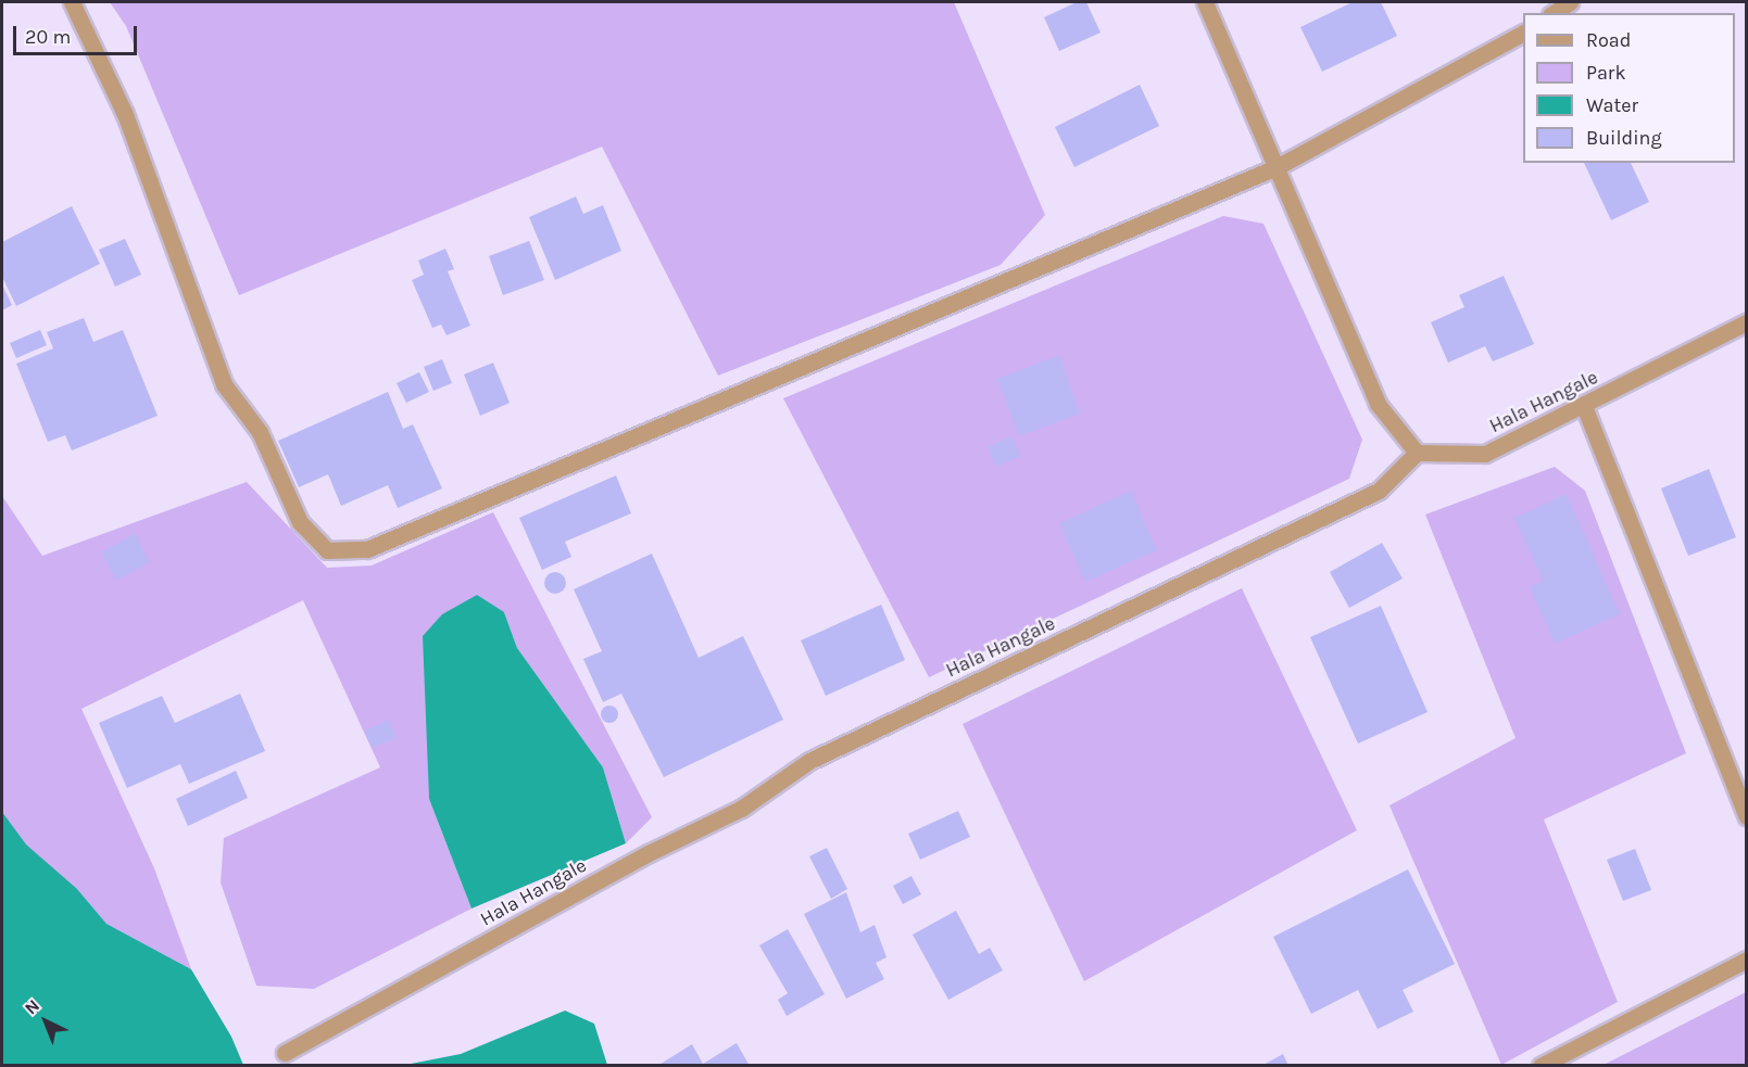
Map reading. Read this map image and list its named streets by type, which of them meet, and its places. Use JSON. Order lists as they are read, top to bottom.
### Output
{
  "streets": {
    "street": ["Hala Hangale"]
  },
  "legend": [
    "Road",
    "Park",
    "Water",
    "Building"
  ],
  "scale_bar": "20 m",
  "north": "top left"
}
